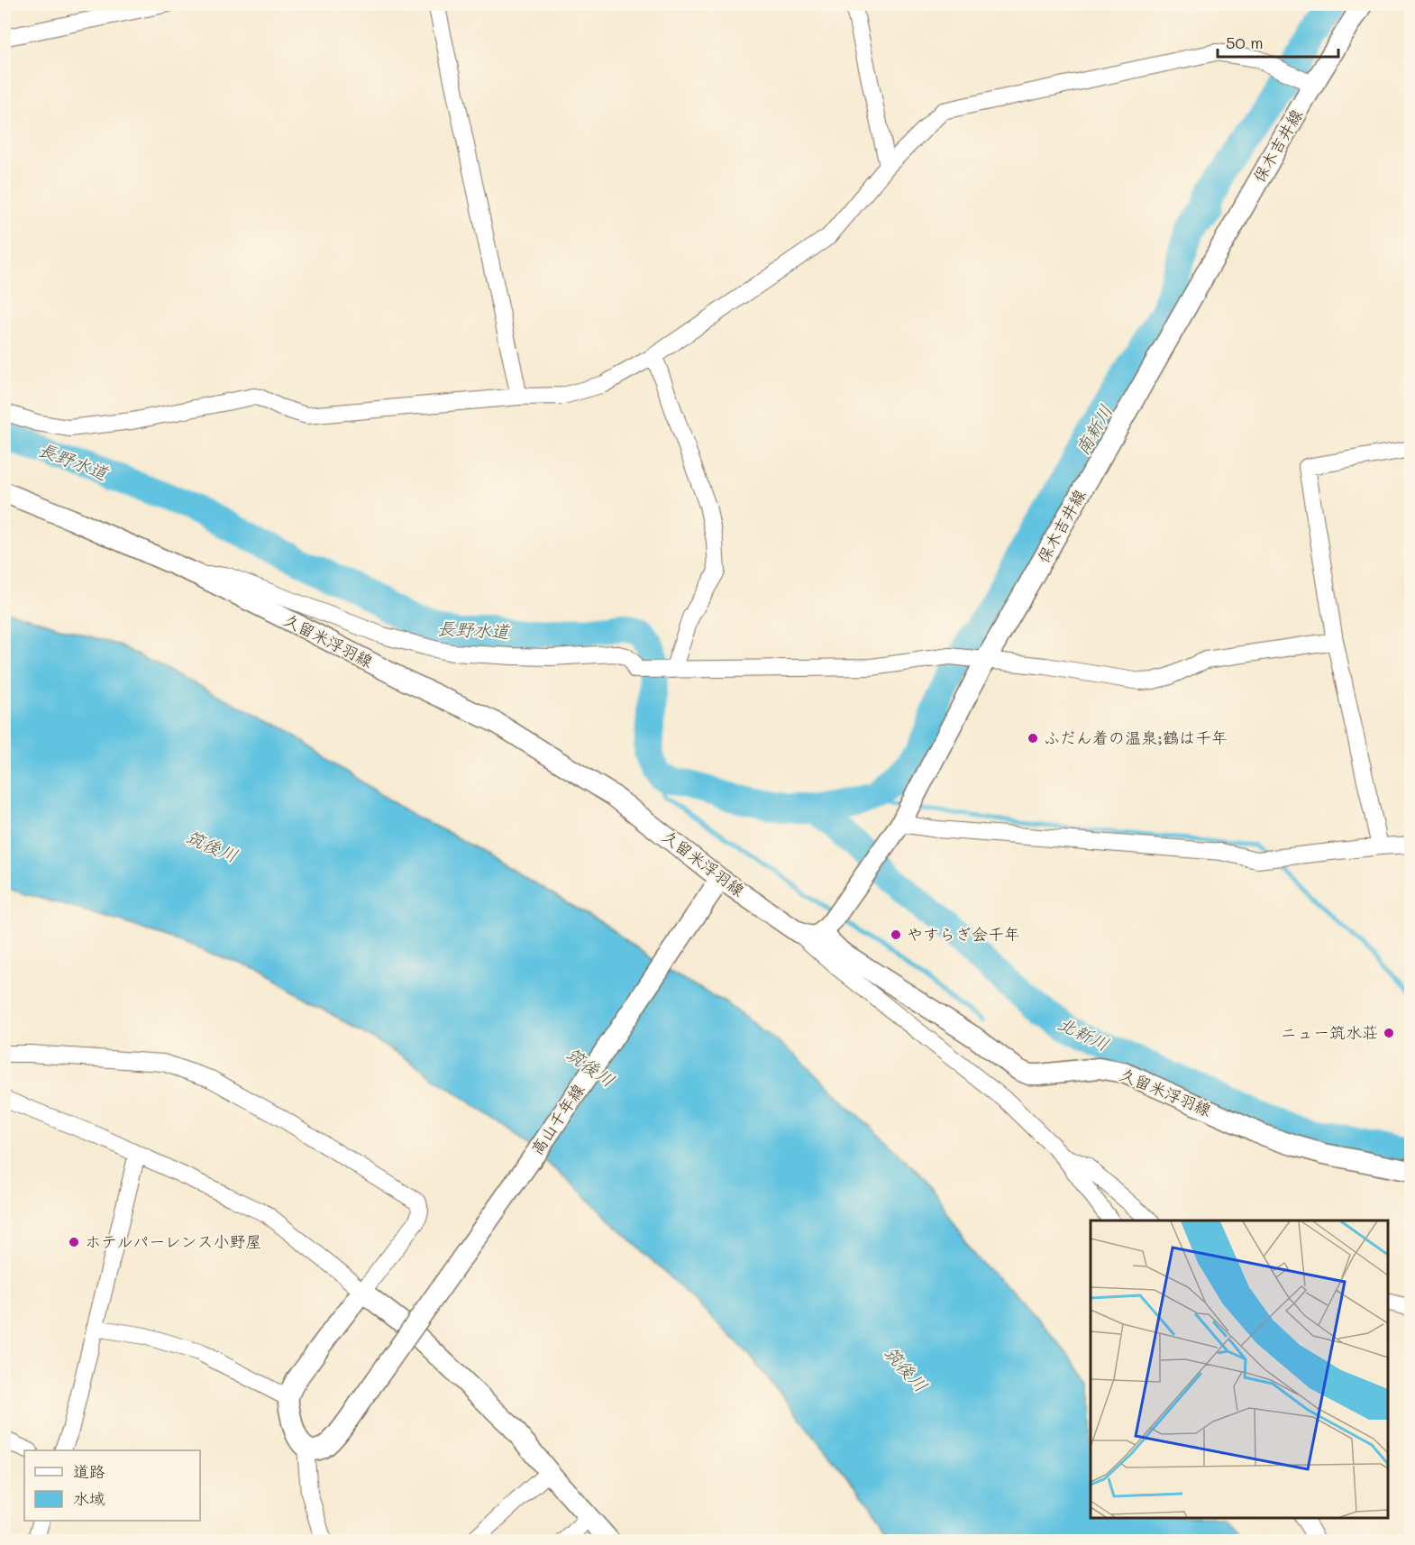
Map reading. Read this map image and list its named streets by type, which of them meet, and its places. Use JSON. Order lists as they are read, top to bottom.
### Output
{
  "streets": {
    "main road": ["保木吉井線", "久留米浮羽線", "高山千年線"]
  },
  "crossings": [
    ["保木吉井線", "久留米浮羽線"],
    ["久留米浮羽線", "高山千年線"]
  ],
  "water": [
    "南新川",
    "長野水道",
    "筑後川",
    "北新川"
  ],
  "places": [
    "ふだん着の温泉;鶴は千年",
    "やすらぎ会千年",
    "ニュー筑水荘",
    "ホテルパーレンス小野屋"
  ],
  "legend": ["道路", "水域"],
  "scale_bar": "50 m"
}
